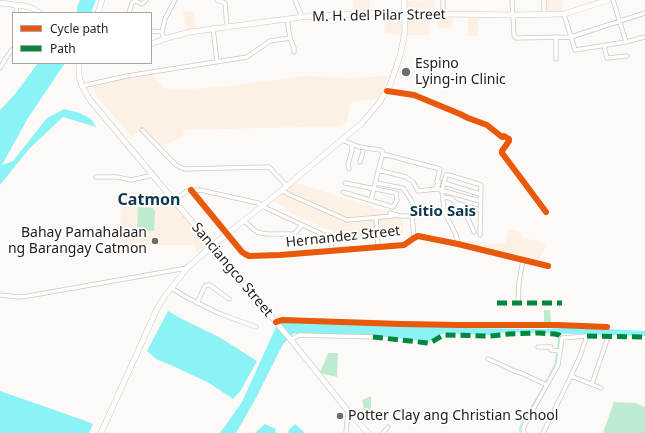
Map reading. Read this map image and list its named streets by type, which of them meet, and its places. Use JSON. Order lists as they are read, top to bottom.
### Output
{
  "streets": {
    "main road": ["M. H. del Pilar Street", "Sanciangco Street"],
    "street": ["Hernandez Street"]
  },
  "districts": ["Catmon", "Sitio Sais"],
  "places": ["Espino Lying-in Clinic", "Bahay Pamahalaan ng Barangay Catmon", "Potter Clay ang Christian School"],
  "legend": ["Cycle path", "Path"]
}
